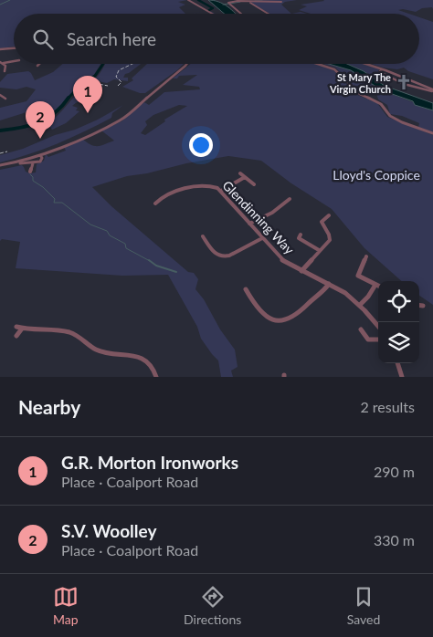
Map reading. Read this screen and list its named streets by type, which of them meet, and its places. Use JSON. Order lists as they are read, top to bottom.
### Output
{
  "streets": {
    "street": ["Glendinning Way"]
  },
  "parks": ["Lloyd's Coppice"],
  "places": {
    "church": ["St Mary The Virgin Church"]
  },
  "page": {
    "search": "Search here",
    "pins": ["1", "2"],
    "heading": ["Nearby", "2 results"],
    "list": [
      {
        "mark": "1",
        "name": "G.R. Morton Ironworks",
        "note": "Place · Coalport Road",
        "value": "290 m"
      },
      {
        "mark": "2",
        "name": "S.V. Woolley",
        "note": "Place · Coalport Road",
        "value": "330 m"
      }
    ],
    "nav": ["Map", "Directions", "Saved"]
  }
}
